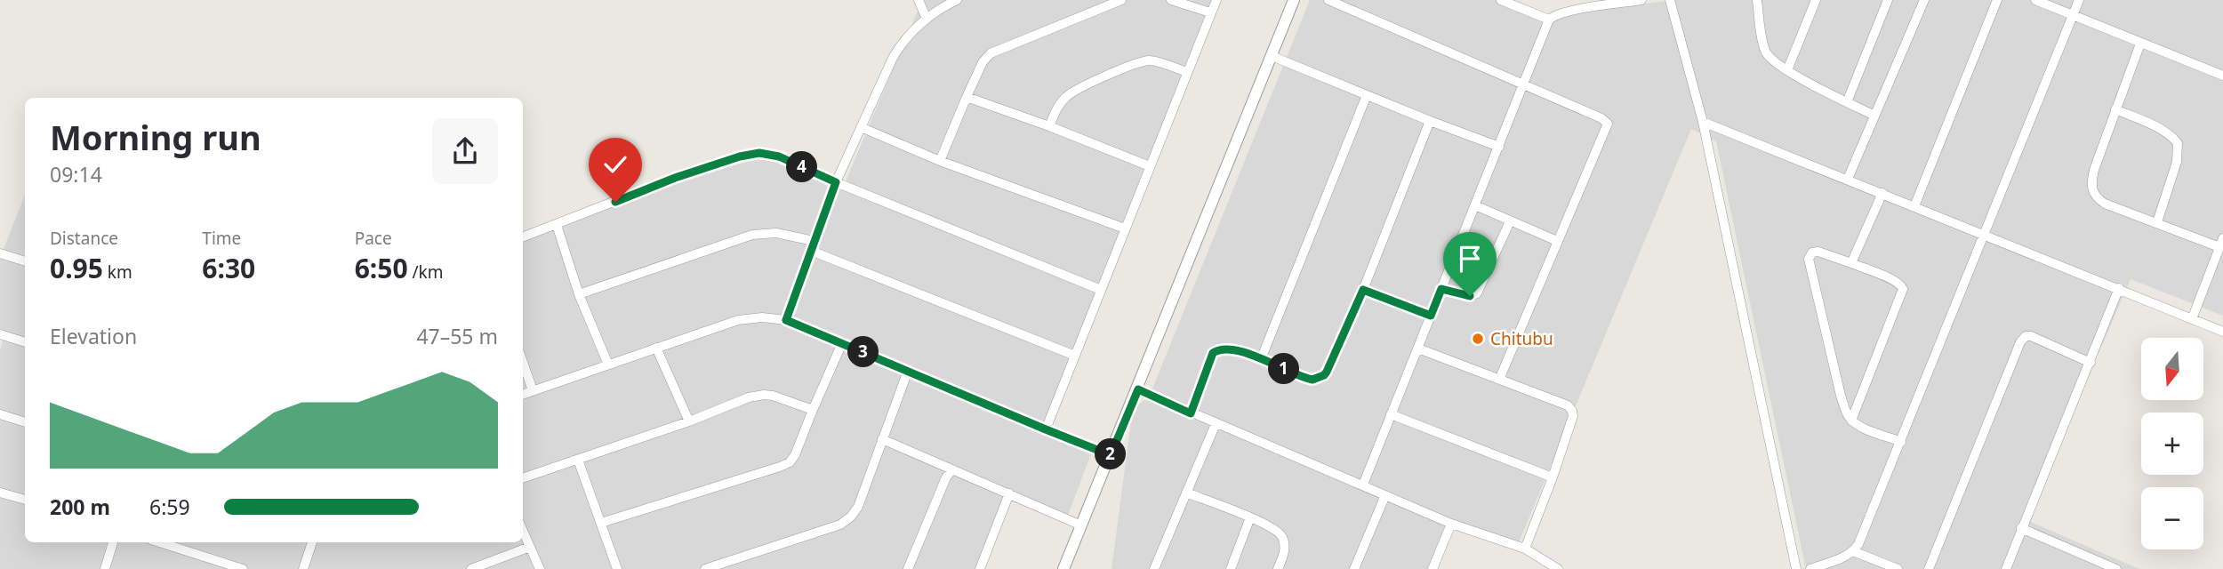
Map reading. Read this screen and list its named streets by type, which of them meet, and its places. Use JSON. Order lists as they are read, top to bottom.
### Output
{
  "places": ["Chitubu"],
  "north": "bottom",
  "page": {
    "heading": ["Morning run", "09:14"],
    "pins": [
      "4",
      "3",
      "1",
      "2"
    ],
    "stats": [
      ["Distance", "0.95 km"],
      ["Time", "6:30"],
      ["Pace", "6:50 /km"]
    ],
    "chart": ["Elevation", "47–55 m"],
    "map_buttons": ["+", "−"],
    "list": [
      {
        "name": "200 m",
        "note": "6:59"
      }
    ]
  }
}
